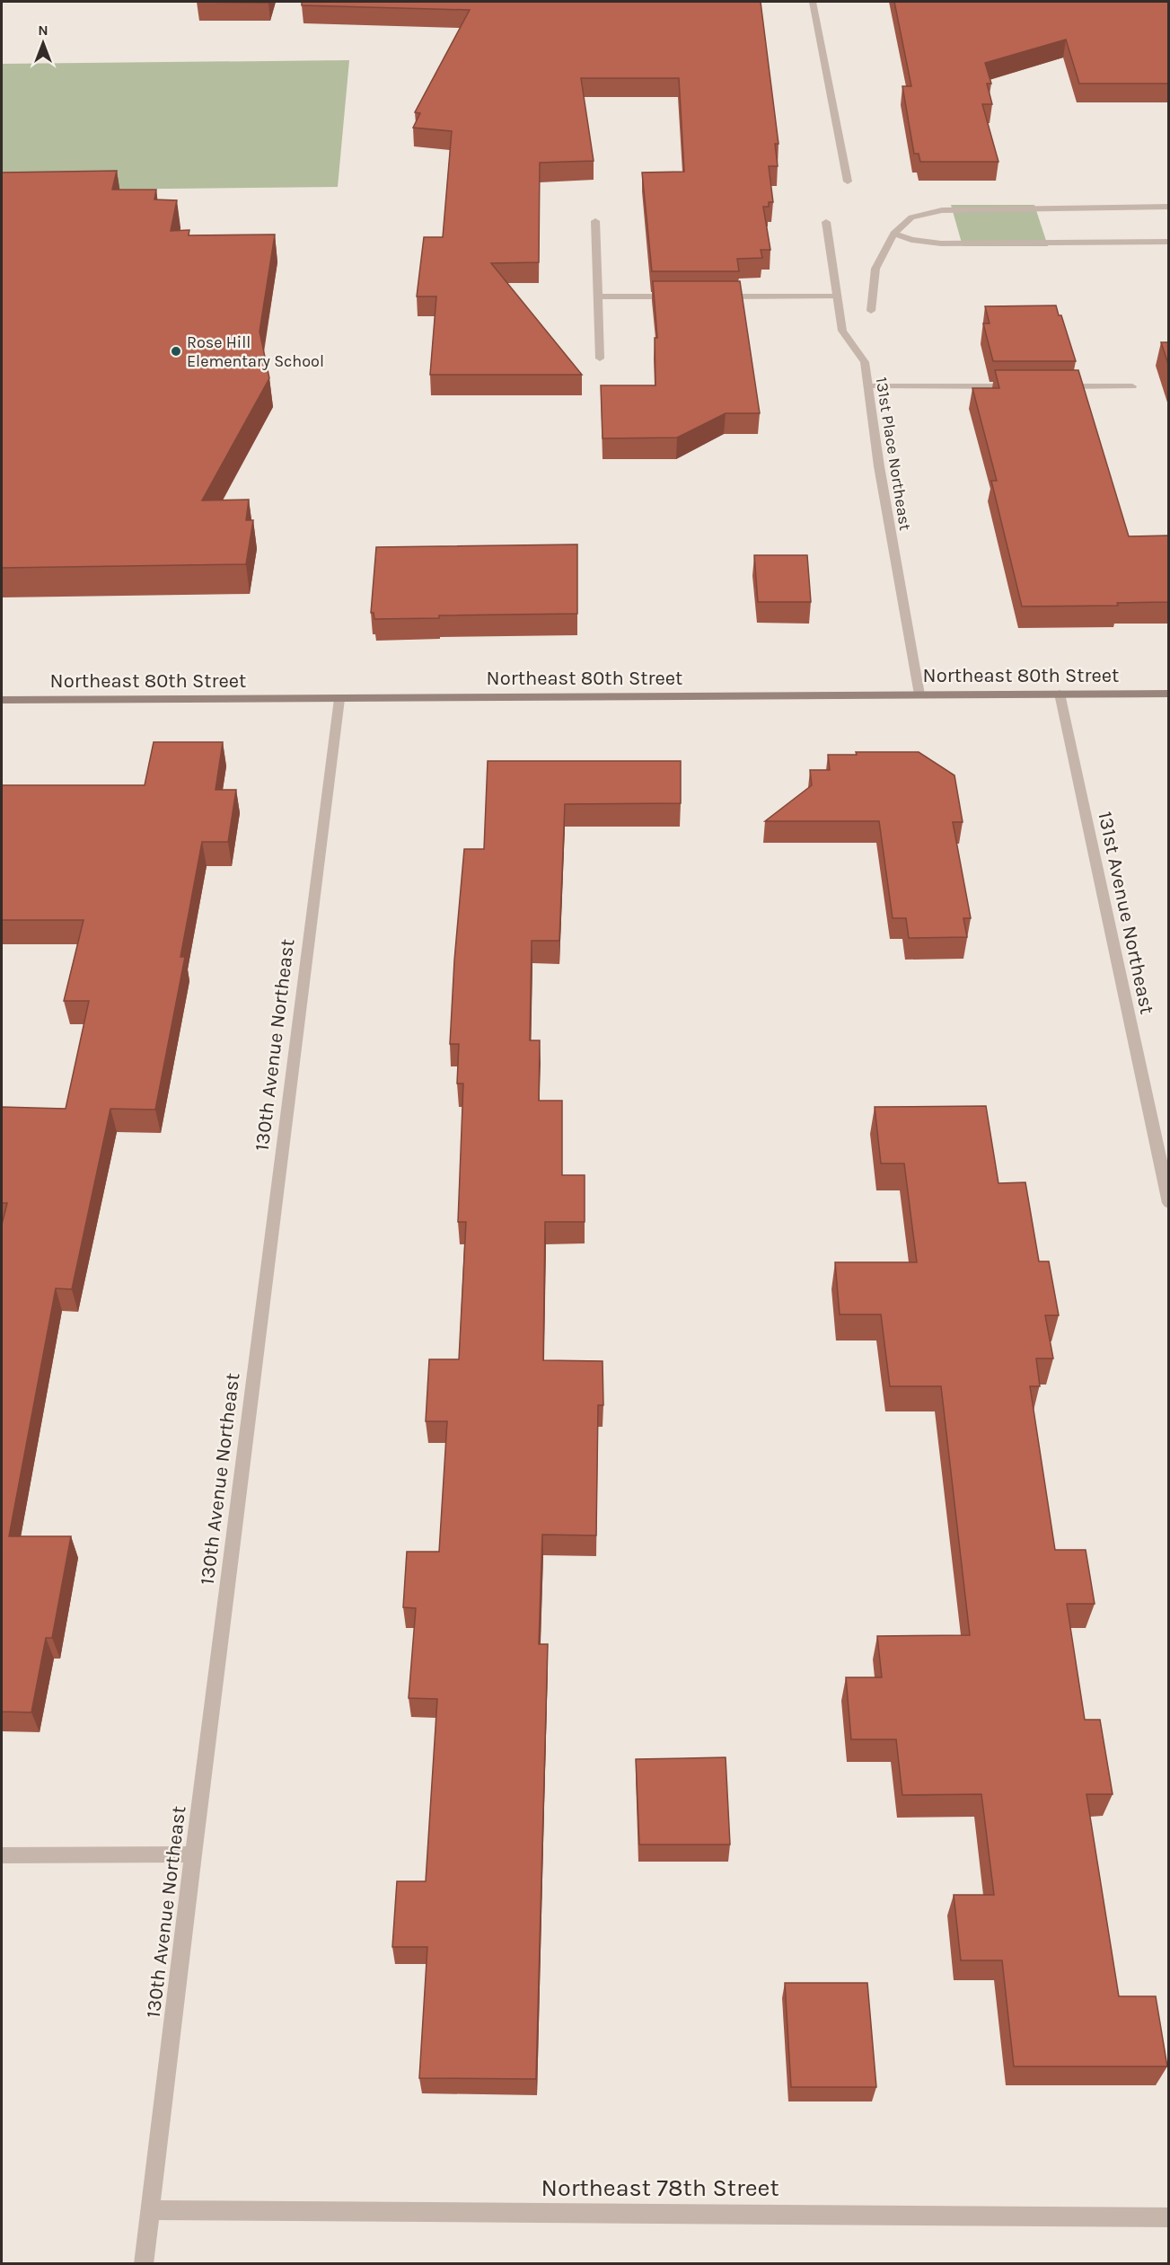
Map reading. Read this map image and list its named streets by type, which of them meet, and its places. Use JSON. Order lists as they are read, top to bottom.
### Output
{
  "streets": {
    "street": [
      "131st Place Northeast",
      "Northeast 80th Street",
      "131st Avenue Northeast",
      "130th Avenue Northeast",
      "Northeast 78th Street"
    ]
  },
  "crossings": [
    ["131st Place Northeast", "Northeast 80th Street"],
    ["Northeast 80th Street", "131st Avenue Northeast"],
    ["Northeast 80th Street", "130th Avenue Northeast"],
    ["130th Avenue Northeast", "Northeast 78th Street"]
  ],
  "places": ["Rose Hill Elementary School"],
  "north": "top"
}
